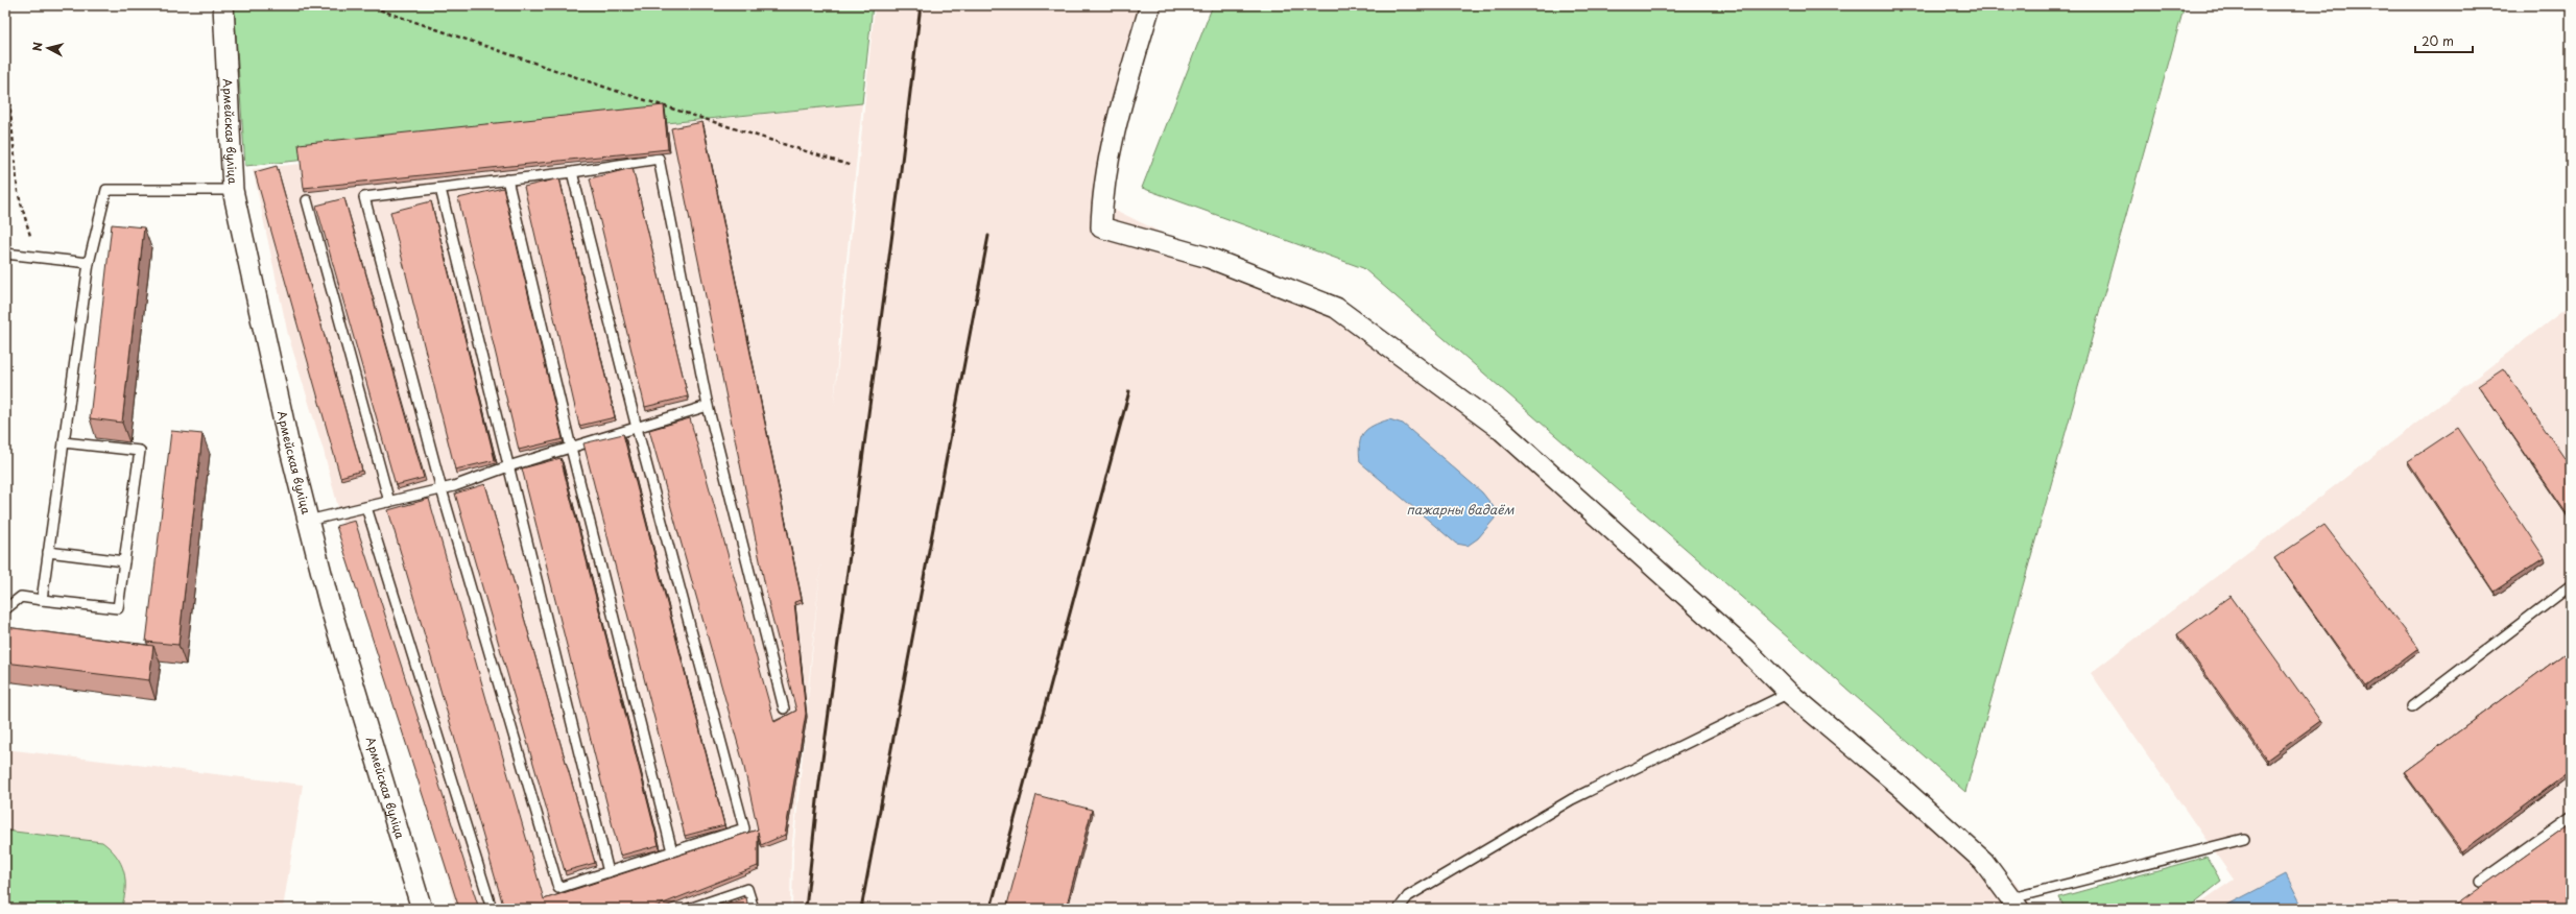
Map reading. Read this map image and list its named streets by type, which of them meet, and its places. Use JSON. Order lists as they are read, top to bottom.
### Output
{
  "streets": {
    "street": ["Армейская вуліца"]
  },
  "water": ["пажарны вадаём"],
  "scale_bar": "20 m",
  "north": "left"
}
